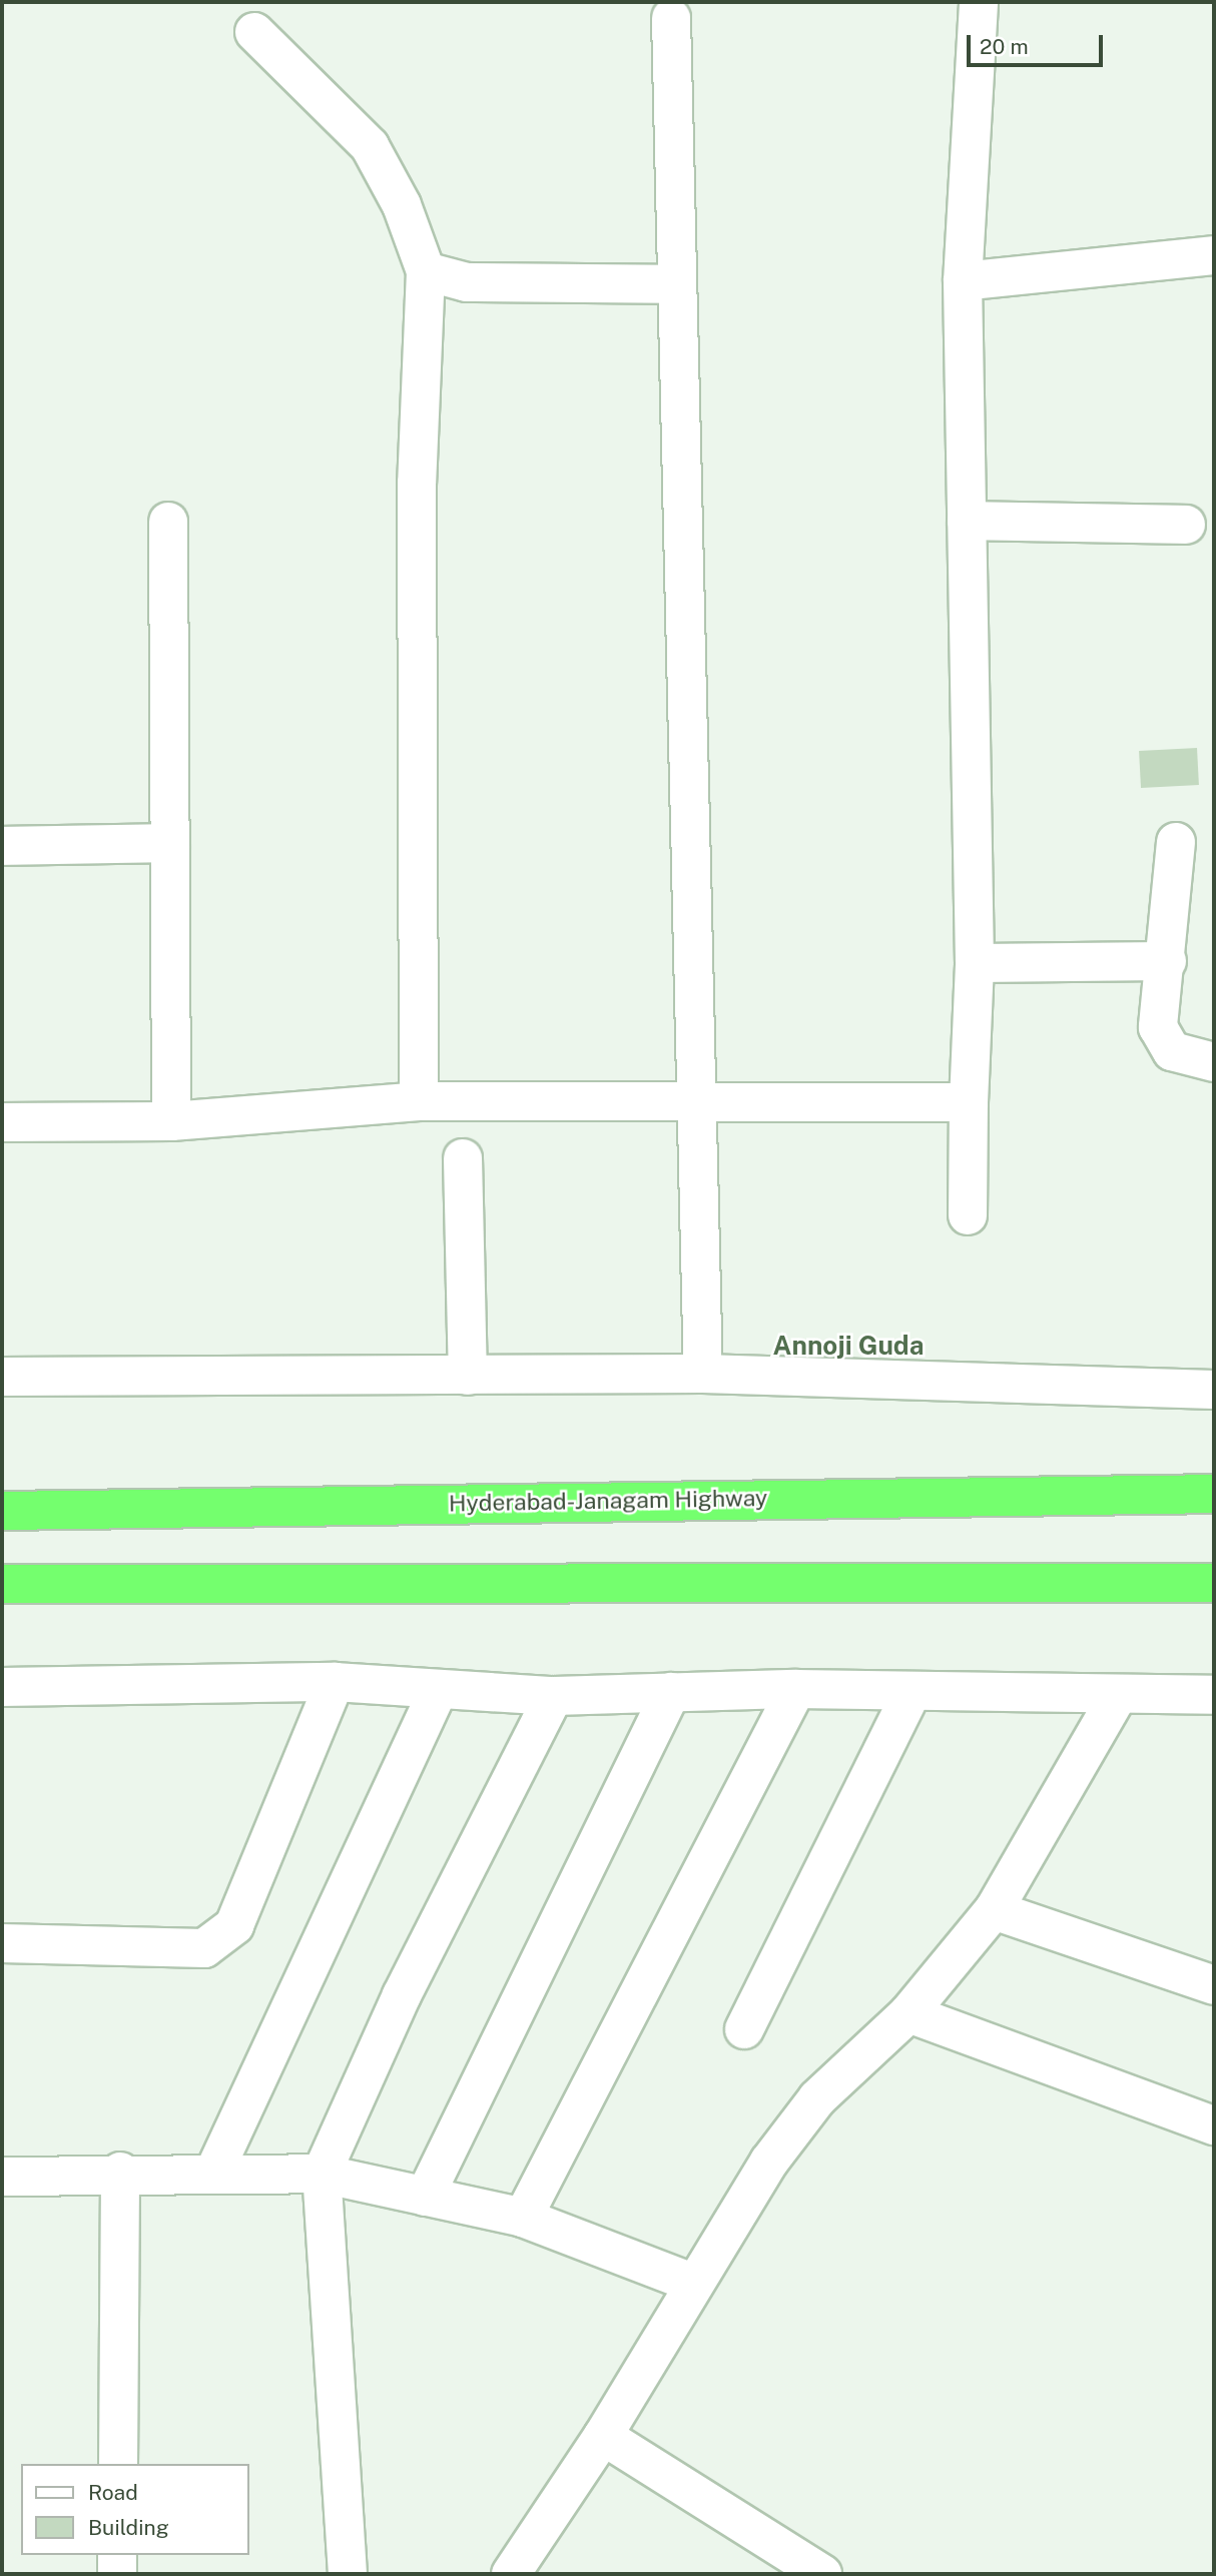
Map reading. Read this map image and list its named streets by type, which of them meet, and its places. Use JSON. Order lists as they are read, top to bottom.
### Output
{
  "streets": {
    "highway": ["Hyderabad-Janagam Highway"]
  },
  "districts": ["Annoji Guda"],
  "legend": ["Road", "Building"],
  "scale_bar": "20 m"
}
